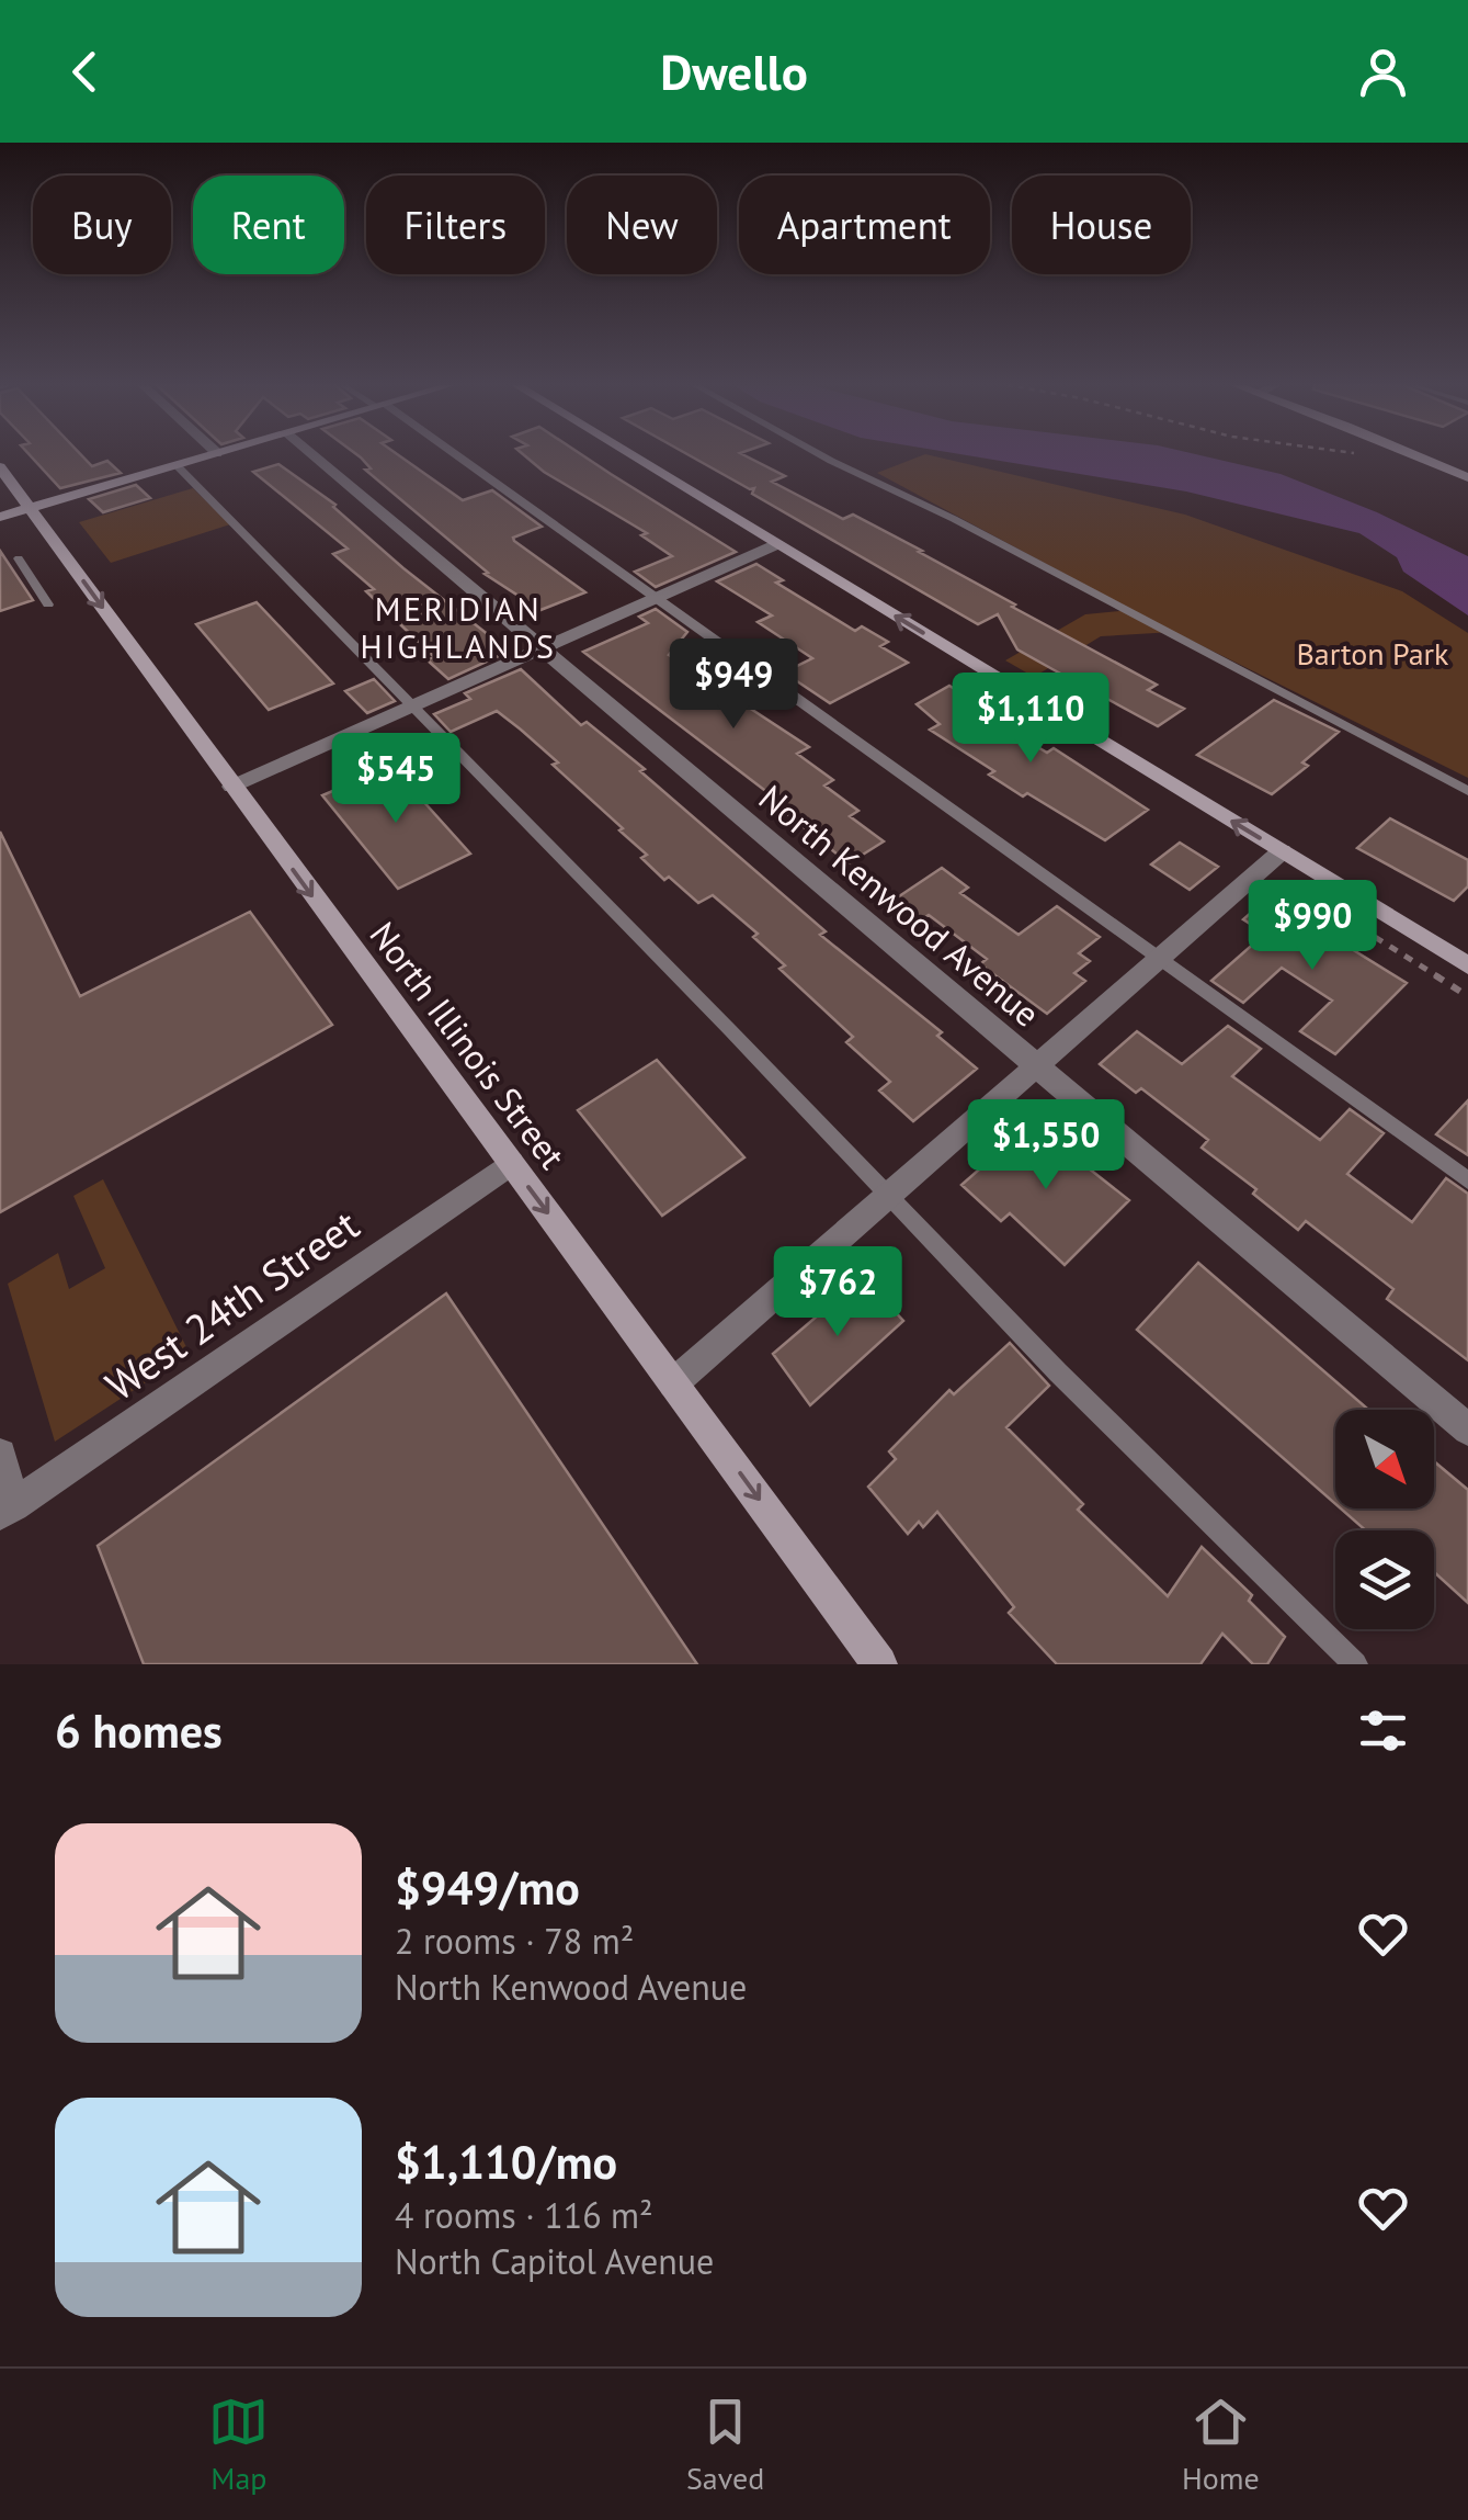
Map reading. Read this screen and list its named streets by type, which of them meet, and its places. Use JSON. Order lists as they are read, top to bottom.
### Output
{
  "streets": {
    "main road": ["North Illinois Street"],
    "street": ["North Kenwood Avenue", "West 24th Street"]
  },
  "crossings": [
    ["North Illinois Street", "West 24th Street"]
  ],
  "one_way": ["North Illinois Street"],
  "districts": ["MERIDIAN HIGHLANDS"],
  "parks": ["Barton Park"],
  "north": "bottom right",
  "page": {
    "header": "Dwello",
    "chip": [
      "Buy",
      "Rent",
      "Filters",
      "New",
      "Apartment",
      "House"
    ],
    "price": [
      "$949",
      "$1,110",
      "$545",
      "$990",
      "$1,550",
      "$762"
    ],
    "heading": "6 homes",
    "list": [
      {
        "name": "$949/mo",
        "note": "2 rooms · 78 m² · North Kenwood Avenue"
      },
      {
        "name": "$1,110/mo",
        "note": "4 rooms · 116 m² · North Capitol Avenue"
      }
    ],
    "tabs": ["Map", "Saved", "Home"]
  }
}
